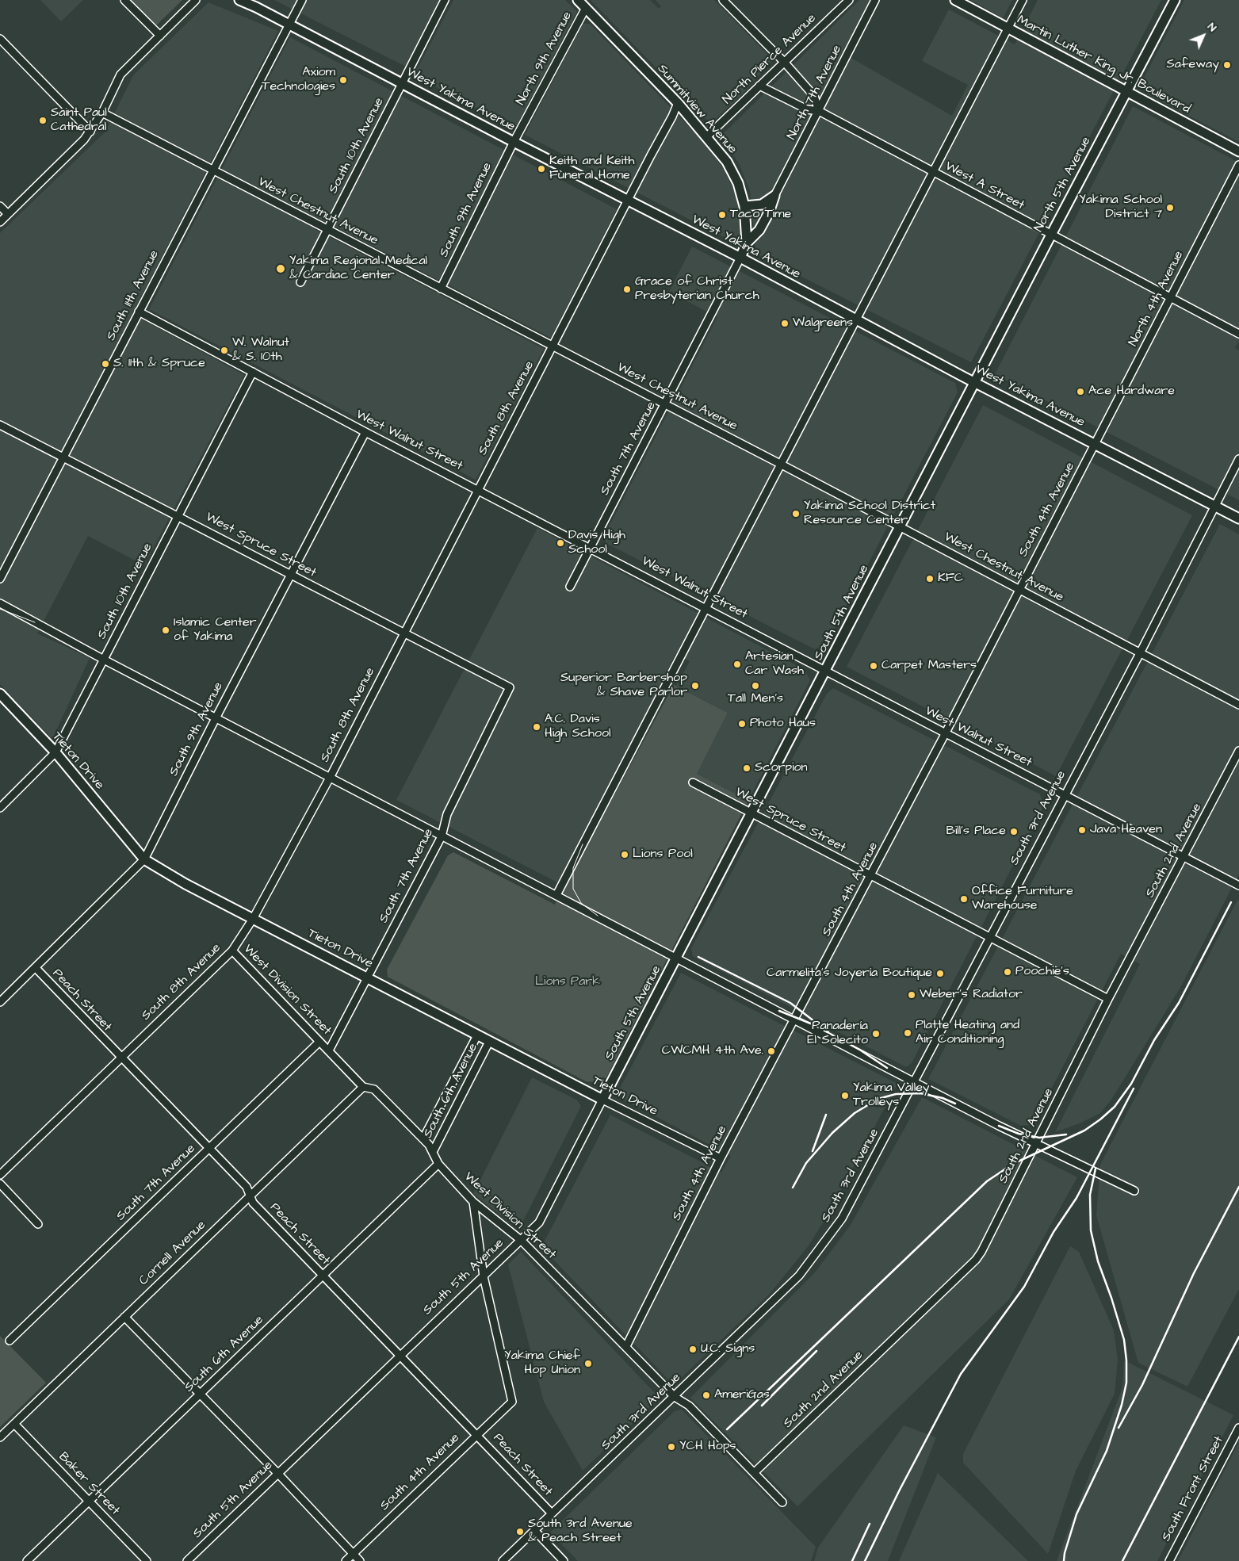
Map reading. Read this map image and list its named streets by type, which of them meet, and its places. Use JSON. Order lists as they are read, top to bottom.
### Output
{
  "streets": {
    "main road": [
      "Martin Luther King Jr. Boulevard",
      "West Yakima Avenue",
      "Summitview Avenue",
      "North 5th Avenue",
      "South 5th Avenue",
      "Tieton Drive"
    ],
    "street": [
      "North 9th Avenue",
      "North Pierce Avenue",
      "North 7th Avenue",
      "South 10th Avenue",
      "West A Street",
      "South 9th Avenue",
      "West Chestnut Avenue",
      "South 11th Avenue",
      "North 4th Avenue",
      "South 8th Avenue",
      "West Walnut Street",
      "South 7th Avenue",
      "South 4th Avenue",
      "West Spruce Street",
      "South 3rd Avenue",
      "South 2nd Avenue",
      "West Division Street",
      "Peach Street",
      "South 6th Avenue",
      "Cornell Avenue",
      "Baker Street",
      "South Front Street"
    ]
  },
  "crossings": [
    ["North 9th Avenue", "West Yakima Avenue"],
    ["North 9th Avenue", "Summitview Avenue"],
    ["North 9th Avenue", "South 9th Avenue"],
    ["North Pierce Avenue", "Summitview Avenue"],
    ["North Pierce Avenue", "West A Street"],
    ["Martin Luther King Jr. Boulevard", "North 5th Avenue"],
    ["North 7th Avenue", "West A Street"],
    ["West Yakima Avenue", "Summitview Avenue"],
    ["West Yakima Avenue", "South 10th Avenue"],
    ["West Yakima Avenue", "North 5th Avenue"],
    ["West Yakima Avenue", "South 9th Avenue"],
    ["West Yakima Avenue", "South 11th Avenue"],
    ["West Yakima Avenue", "North 4th Avenue"],
    ["West Yakima Avenue", "South 8th Avenue"],
    ["West Yakima Avenue", "South 7th Avenue"],
    ["West Yakima Avenue", "South 4th Avenue"],
    ["West Yakima Avenue", "South 5th Avenue"],
    ["West Yakima Avenue", "South 3rd Avenue"],
    ["Summitview Avenue", "South 8th Avenue"],
    ["Summitview Avenue", "South 7th Avenue"],
    ["South 10th Avenue", "West Chestnut Avenue"],
    ["South 10th Avenue", "West Walnut Street"],
    ["South 10th Avenue", "West Spruce Street"],
    ["South 10th Avenue", "Tieton Drive"],
    ["North 5th Avenue", "West A Street"],
    ["North 5th Avenue", "South 5th Avenue"],
    ["West A Street", "North 4th Avenue"],
    ["South 9th Avenue", "West Chestnut Avenue"],
    ["South 9th Avenue", "West Walnut Street"],
    ["South 9th Avenue", "West Spruce Street"],
    ["South 9th Avenue", "Tieton Drive"],
    ["South 9th Avenue", "Peach Street"],
    ["West Chestnut Avenue", "South 11th Avenue"],
    ["West Chestnut Avenue", "South 8th Avenue"],
    ["West Chestnut Avenue", "South 7th Avenue"],
    ["West Chestnut Avenue", "South 4th Avenue"],
    ["West Chestnut Avenue", "South 5th Avenue"],
    ["West Chestnut Avenue", "South 3rd Avenue"],
    ["South 11th Avenue", "West Walnut Street"],
    ["South 11th Avenue", "West Spruce Street"],
    ["North 4th Avenue", "South 4th Avenue"],
    ["South 8th Avenue", "West Walnut Street"],
    ["South 8th Avenue", "West Spruce Street"],
    ["South 8th Avenue", "Tieton Drive"],
    ["South 8th Avenue", "West Division Street"],
    ["South 8th Avenue", "Peach Street"],
    ["West Walnut Street", "South 7th Avenue"],
    ["West Walnut Street", "South 4th Avenue"],
    ["West Walnut Street", "South 5th Avenue"],
    ["West Walnut Street", "South 3rd Avenue"],
    ["West Walnut Street", "South 2nd Avenue"],
    ["South 7th Avenue", "West Spruce Street"],
    ["South 7th Avenue", "Tieton Drive"],
    ["South 7th Avenue", "West Division Street"],
    ["South 7th Avenue", "Peach Street"],
    ["South 4th Avenue", "West Spruce Street"],
    ["South 4th Avenue", "South 5th Avenue"],
    ["South 4th Avenue", "Tieton Drive"],
    ["South 4th Avenue", "West Division Street"],
    ["South 4th Avenue", "Peach Street"],
    ["West Spruce Street", "South 5th Avenue"],
    ["West Spruce Street", "South 3rd Avenue"],
    ["West Spruce Street", "South 2nd Avenue"],
    ["South 5th Avenue", "Tieton Drive"],
    ["South 5th Avenue", "West Division Street"],
    ["South 5th Avenue", "Peach Street"],
    ["Tieton Drive", "South 6th Avenue"],
    ["South 3rd Avenue", "West Division Street"],
    ["South 3rd Avenue", "Peach Street"],
    ["South 2nd Avenue", "West Division Street"],
    ["West Division Street", "South 6th Avenue"],
    ["West Division Street", "Cornell Avenue"],
    ["Peach Street", "South 6th Avenue"],
    ["Peach Street", "Cornell Avenue"],
    ["South 6th Avenue", "Baker Street"],
    ["Cornell Avenue", "Baker Street"]
  ],
  "parks": ["Lions Park"],
  "places": [
    "Safeway",
    "Axiom Technologies",
    "Saint Paul Cathedral",
    "Keith and Keith Funeral Home",
    "Yakima School District 7",
    "Taco Time",
    "Yakima Regional Medical & Cardiac Center",
    "Grace of Christ Presbyterian Church",
    "Walgreens",
    "W. Walnut & S. 10th",
    "S. 11th & Spruce",
    "Ace Hardware",
    "Yakima School District Resource Center",
    "Davis High School",
    "KFC",
    "Islamic Center of Yakima",
    "Artesian Car Wash",
    "Carpet Masters",
    "Superior Barbershop & Shave Parlor",
    "Tall Men's",
    "Photo Haus",
    "A.C. Davis High School",
    "Scorpion",
    "Java Heaven",
    "Bill's Place",
    "Lions Pool",
    "Office Furniture Warehouse",
    "Poochie's",
    "Carmelita's Joyería Boutique",
    "Weber's Radiator",
    "Platte Heating and Air Conditioning",
    "Panadería El Solecito",
    "CWCMH 4th Ave.",
    "Yakima Valley Trolleys",
    "U.C. Signs",
    "Yakima Chief Hop Union",
    "AmeriGas",
    "YCH Hops",
    "South 3rd Avenue & Peach Street"
  ],
  "north": "top right"
}
